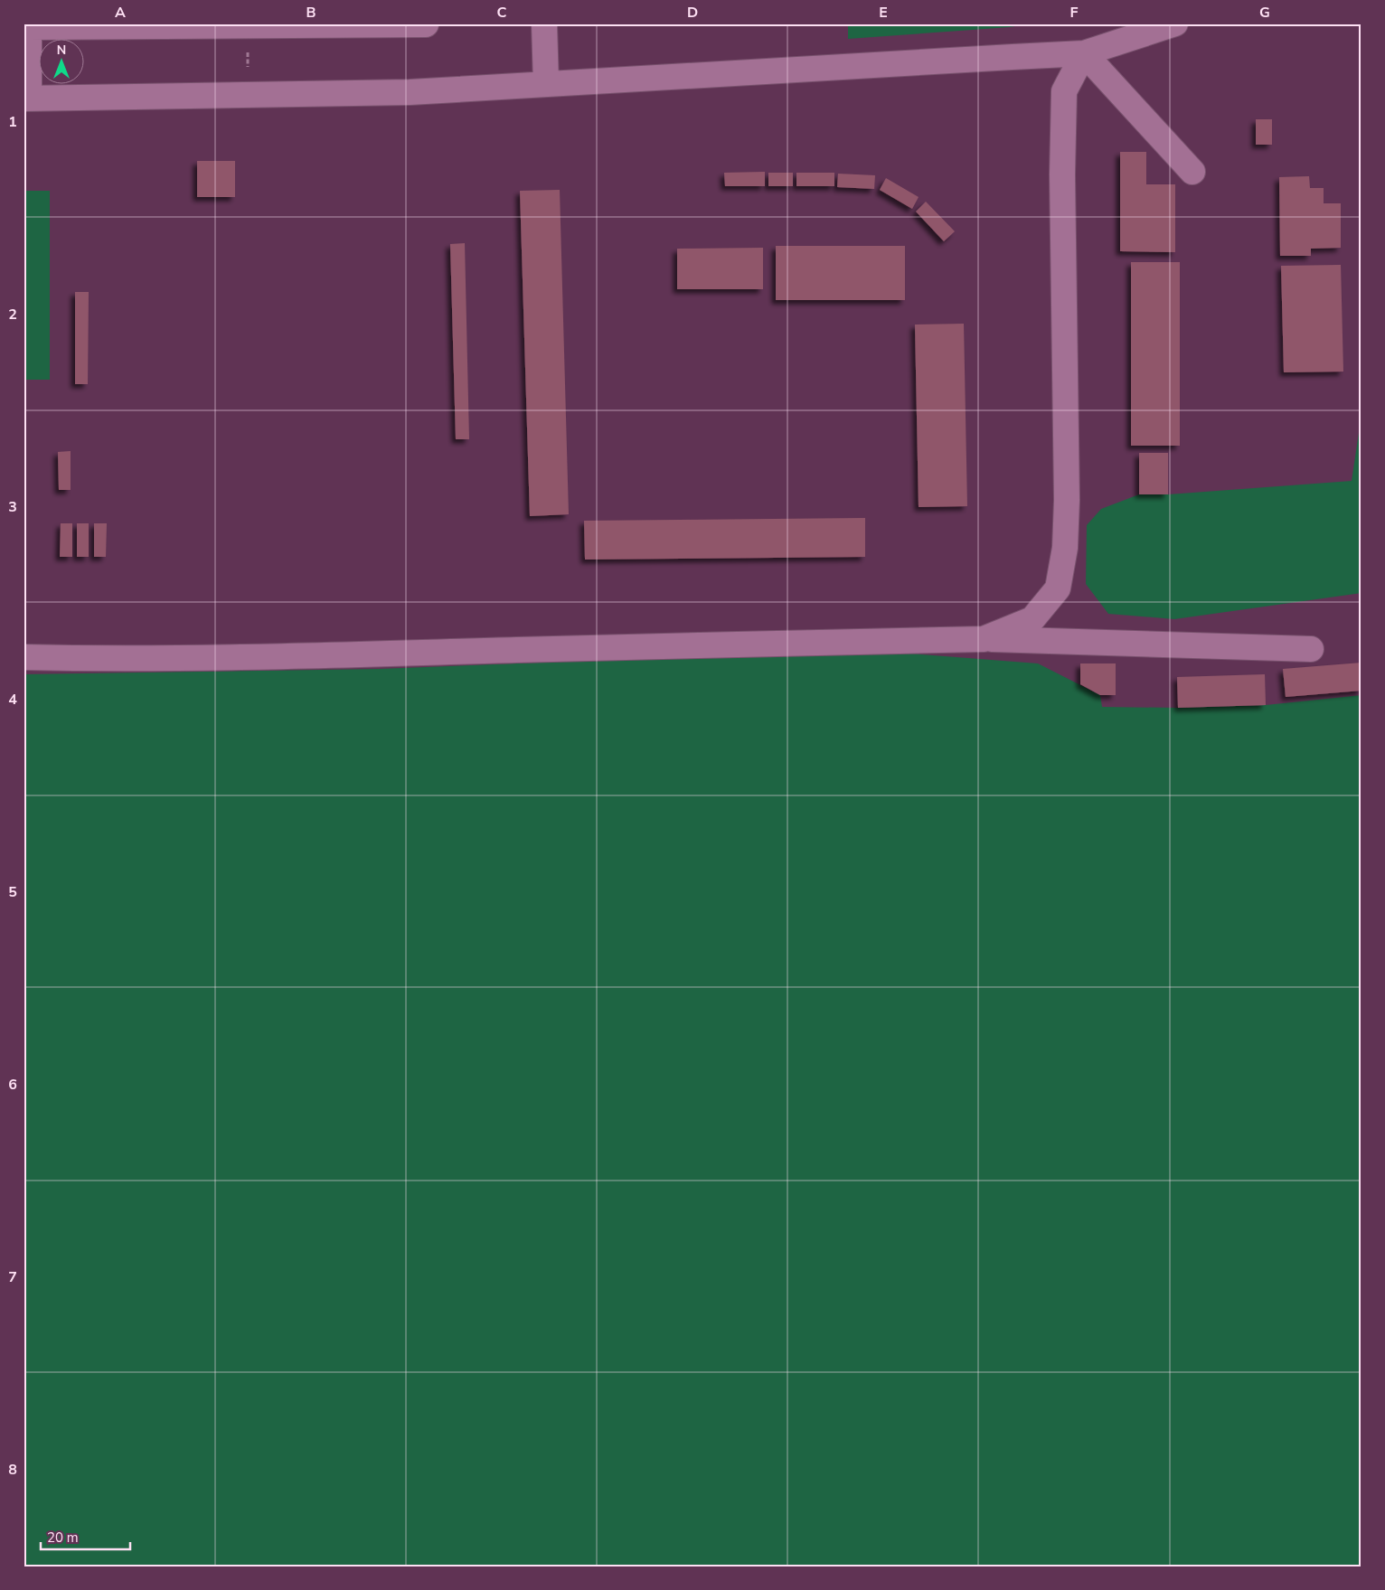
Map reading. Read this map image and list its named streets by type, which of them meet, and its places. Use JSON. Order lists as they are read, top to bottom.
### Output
{
  "scale_bar": "20 m",
  "north": "top",
  "grid": {
    "columns": [
      "A",
      "B",
      "C",
      "D",
      "E",
      "F",
      "G"
    ],
    "rows": [
      "1",
      "2",
      "3",
      "4",
      "5",
      "6",
      "7",
      "8"
    ]
  }
}
